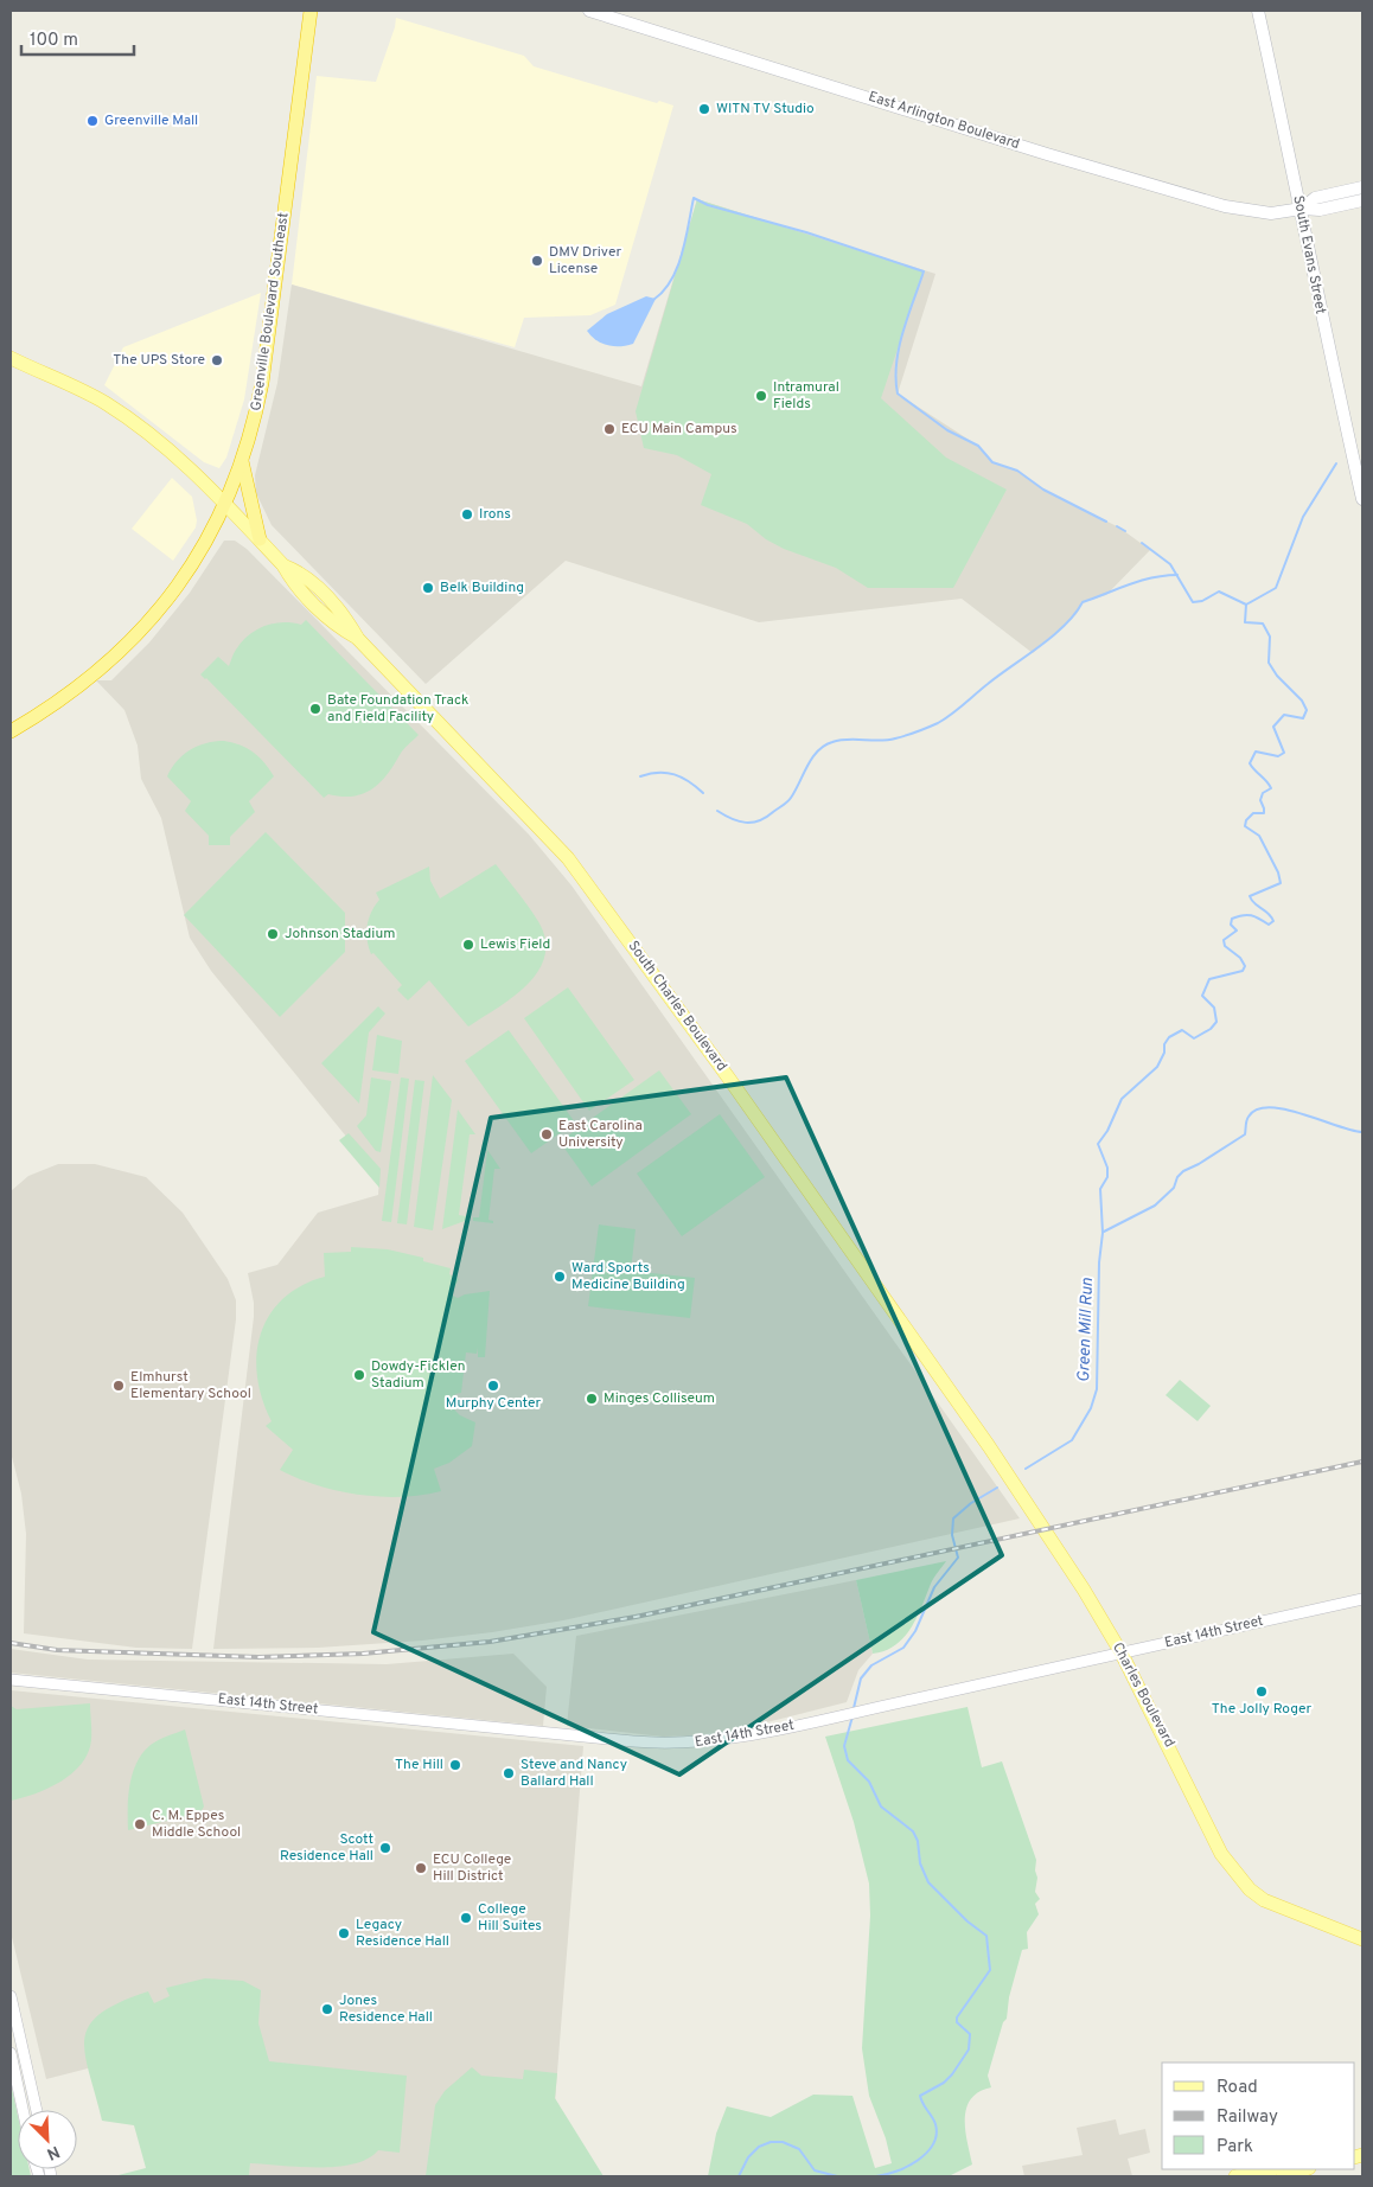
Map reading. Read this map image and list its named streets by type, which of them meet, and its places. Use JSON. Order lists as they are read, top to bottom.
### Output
{
  "streets": {
    "highway": ["Greenville Boulevard Southeast"],
    "main road": [
      "East Arlington Boulevard",
      "South Evans Street",
      "South Charles Boulevard",
      "Charles Boulevard"
    ],
    "street": ["East 14th Street"]
  },
  "crossings": [
    ["East Arlington Boulevard", "South Evans Street"],
    ["Greenville Boulevard Southeast", "South Charles Boulevard"],
    ["South Charles Boulevard", "Charles Boulevard"],
    ["East 14th Street", "Charles Boulevard"]
  ],
  "water": ["Green Mill Run"],
  "places": [
    "WITN TV Studio",
    "Greenville Mall",
    "DMV Driver License",
    "The UPS Store",
    "Intramural Fields",
    "ECU Main Campus",
    "Irons",
    "Belk Building",
    "Bate Foundation Track and Field Facility",
    "Johnson Stadium",
    "Lewis Field",
    "East Carolina University",
    "Ward Sports Medicine Building",
    "Dowdy-Ficklen Stadium",
    "Elmhurst Elementary School",
    "Murphy Center",
    "Minges Colliseum",
    "The Jolly Roger",
    "The Hill",
    "Steve and Nancy Ballard Hall",
    "C. M. Eppes Middle School",
    "Scott Residence Hall",
    "ECU College Hill District",
    "College Hill Suites",
    "Legacy Residence Hall",
    "Jones Residence Hall"
  ],
  "legend": ["Road", "Railway", "Park"],
  "scale_bar": "100 m",
  "north": "bottom right"
}
